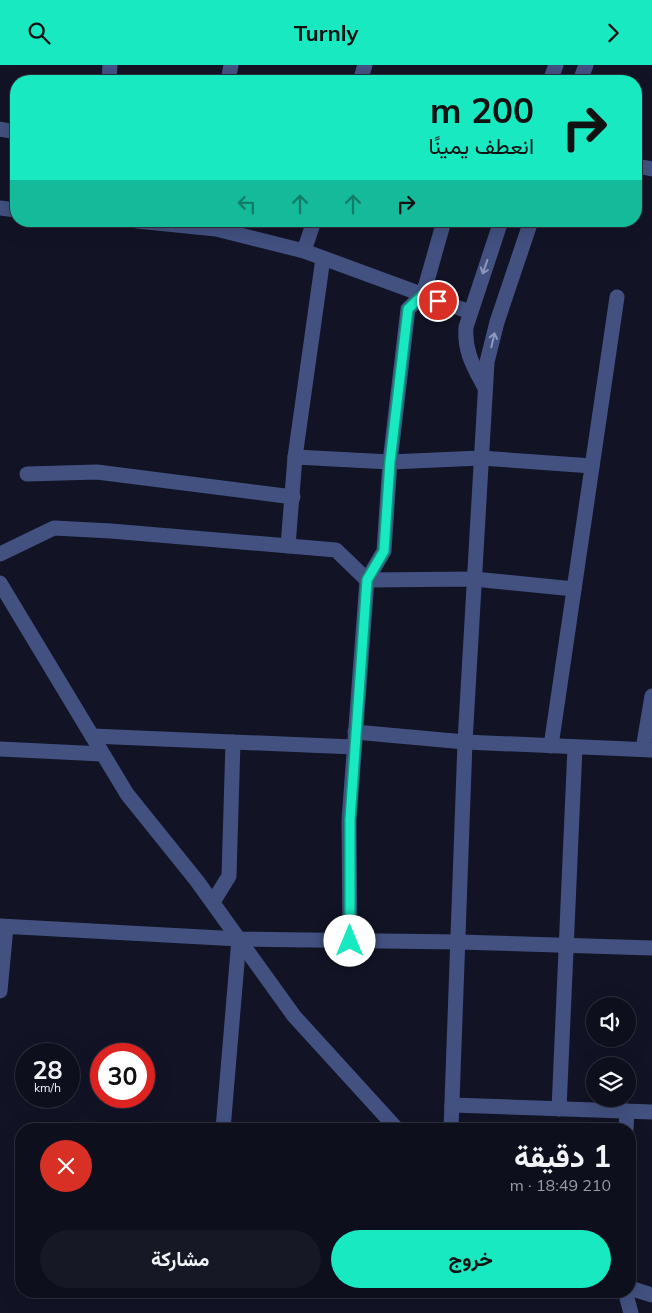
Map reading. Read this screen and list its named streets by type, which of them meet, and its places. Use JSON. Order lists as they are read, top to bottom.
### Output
{
  "page": {
    "header": "Turnly",
    "turn": ["200 m", "انعطف يمينًا"],
    "speed": "28 km/h",
    "limit": "30",
    "heading": ["1 دقيقة", "210 m · 18:49"],
    "buttons": ["خروج", "مشاركة"]
  }
}
